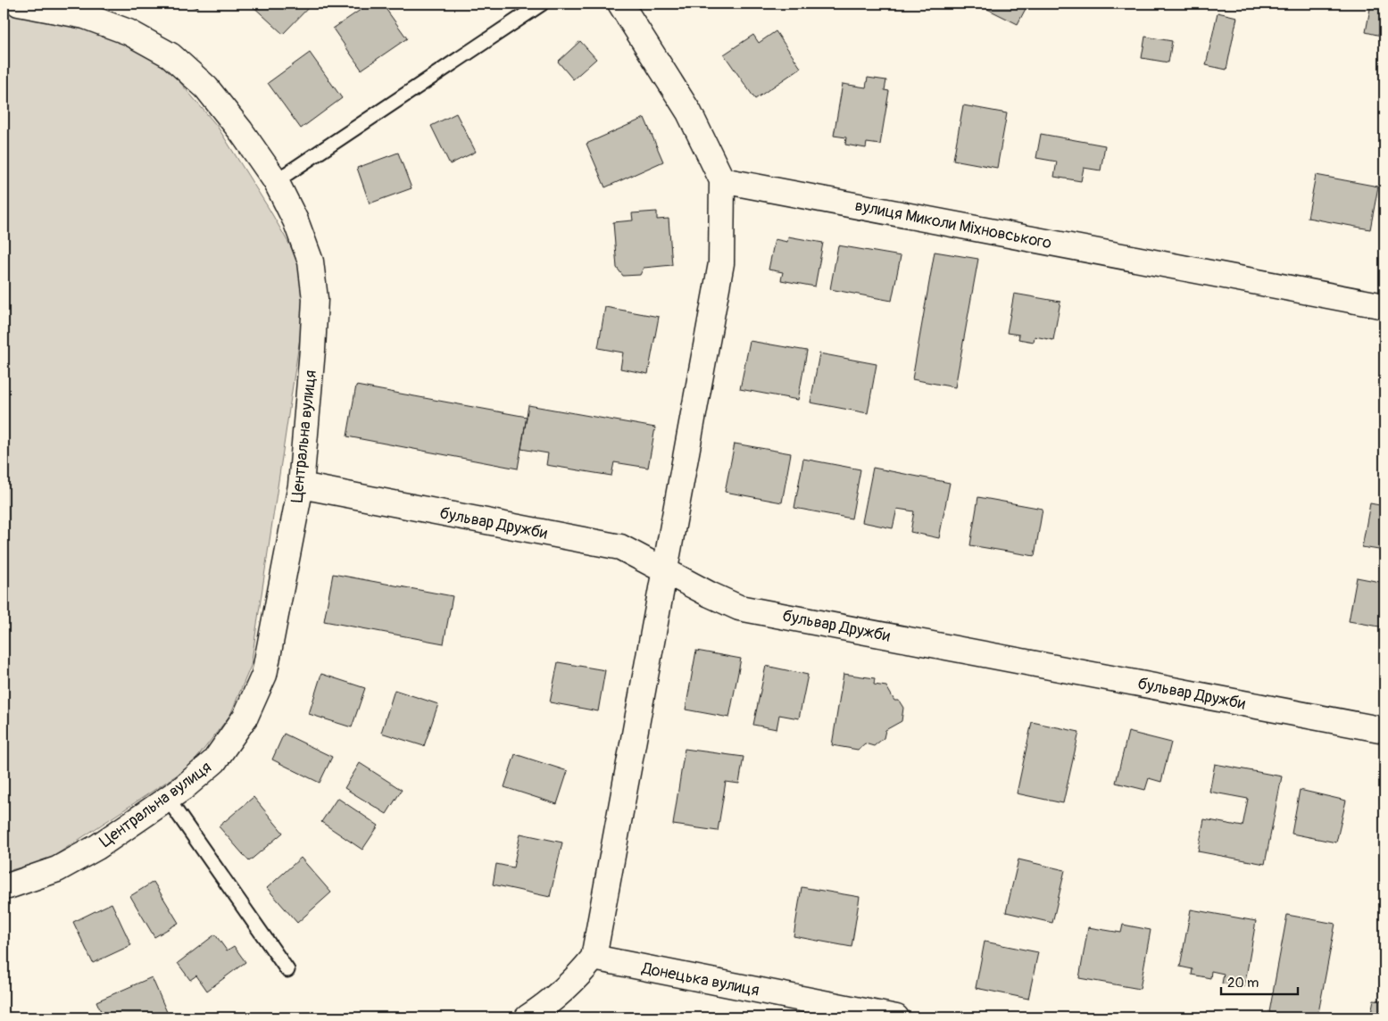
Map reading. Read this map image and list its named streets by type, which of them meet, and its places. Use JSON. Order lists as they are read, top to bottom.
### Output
{
  "streets": {
    "street": [
      "вулиця Миколи Міхновського",
      "Центральна вулиця",
      "бульвар Дружби",
      "Донецька вулиця"
    ]
  },
  "crossings": [
    ["Центральна вулиця", "бульвар Дружби"]
  ],
  "scale_bar": "20 m"
}
